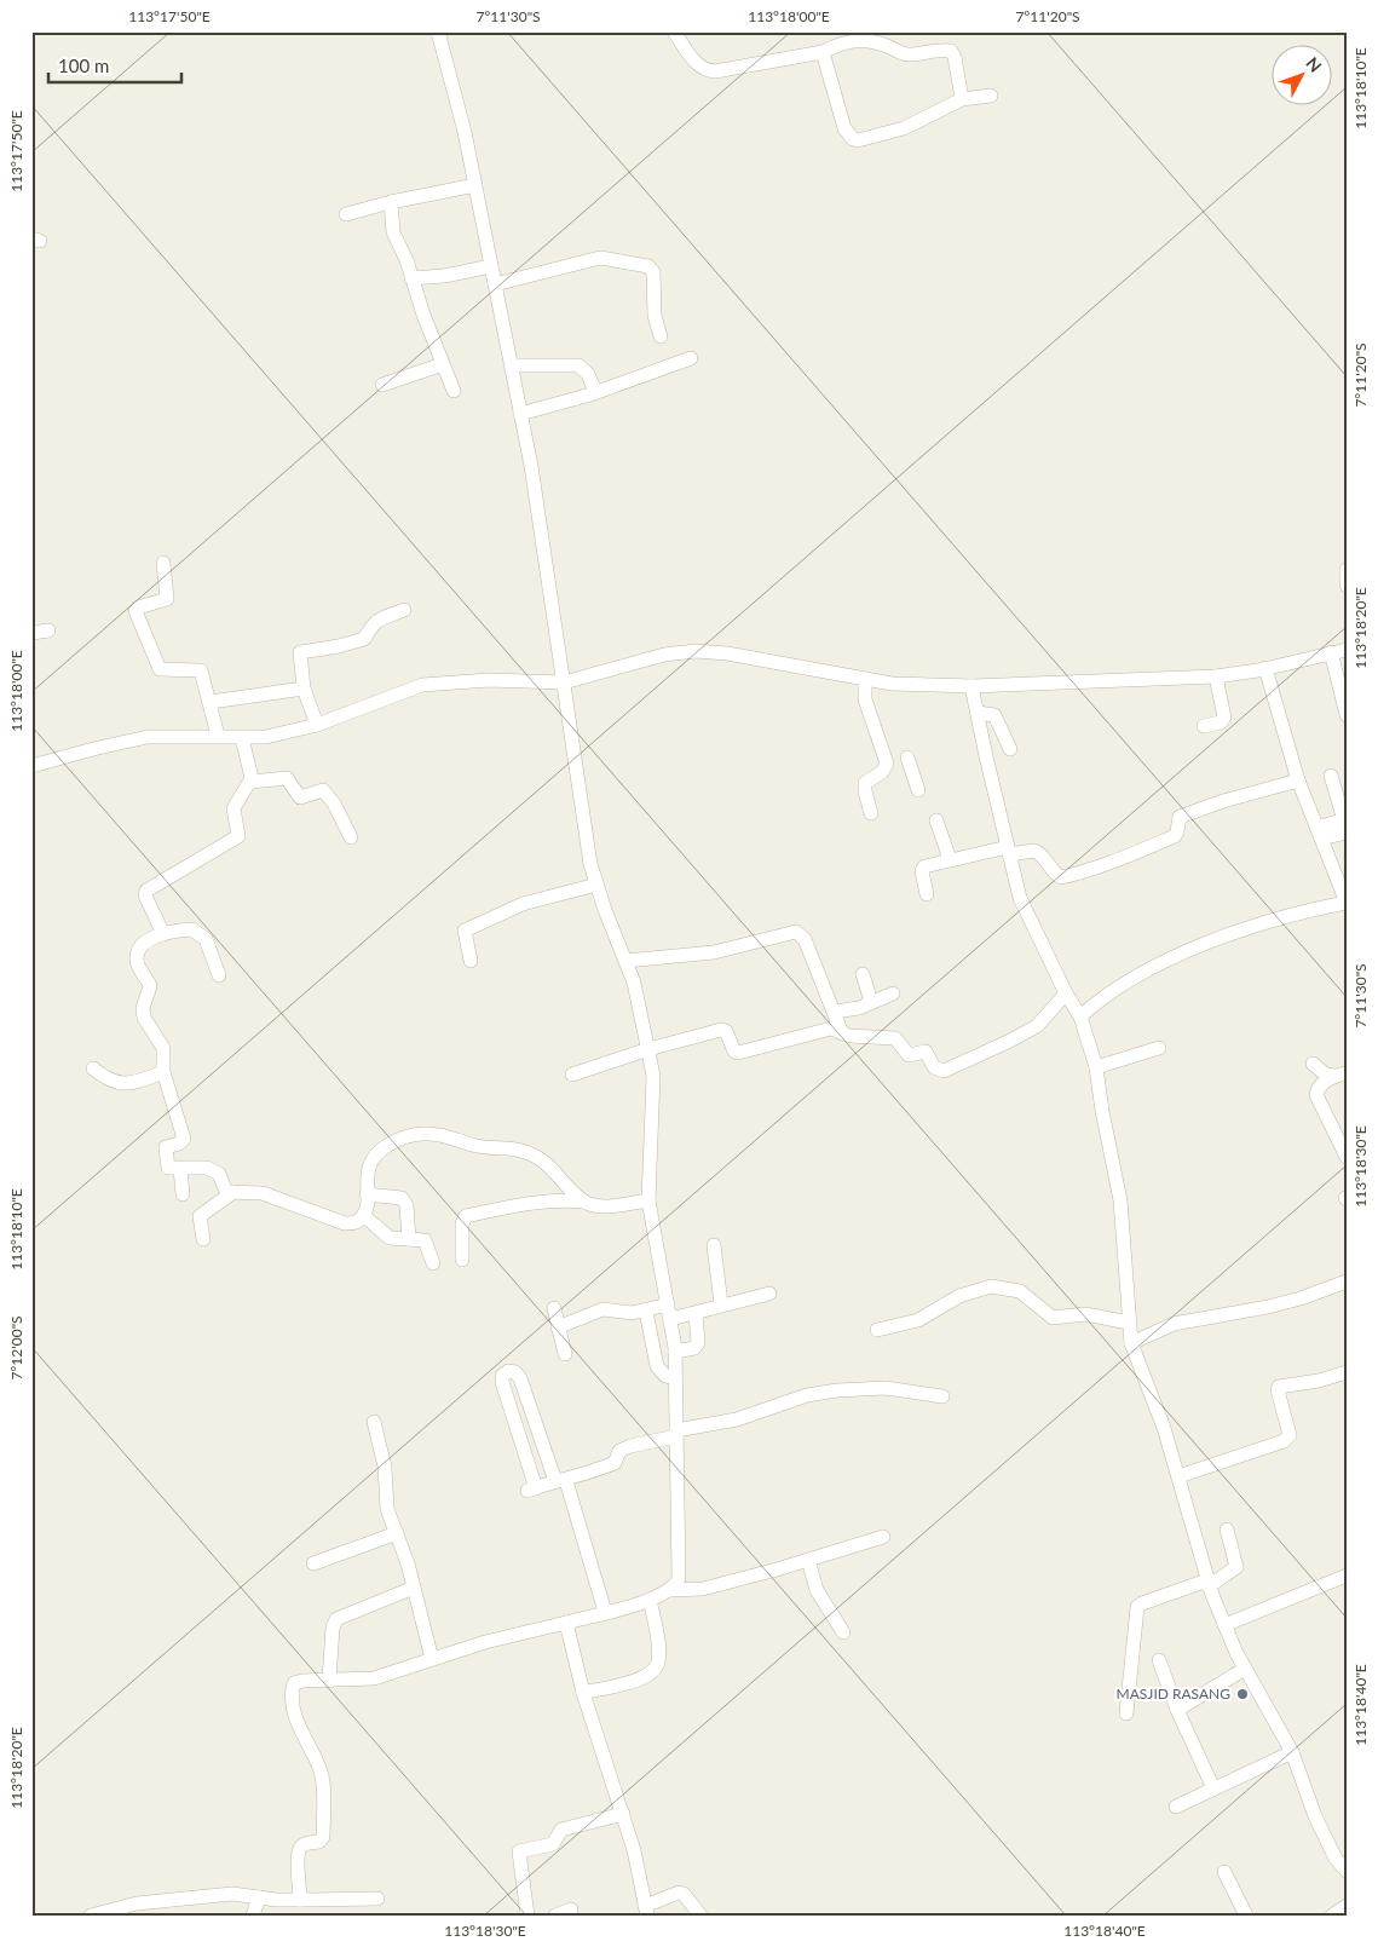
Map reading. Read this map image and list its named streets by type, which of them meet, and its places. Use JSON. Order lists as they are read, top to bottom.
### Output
{
  "places": ["MASJID RASANG"],
  "scale_bar": "100 m",
  "north": "top right",
  "coordinates": [
    "113°17'50\"E",
    "7°11'30\"S",
    "113°18'00\"E",
    "7°11'20\"S",
    "113°18'10\"E",
    "113°18'20\"E",
    "113°18'30\"E",
    "7°12'00\"S",
    "113°18'40\"E"
  ]
}
